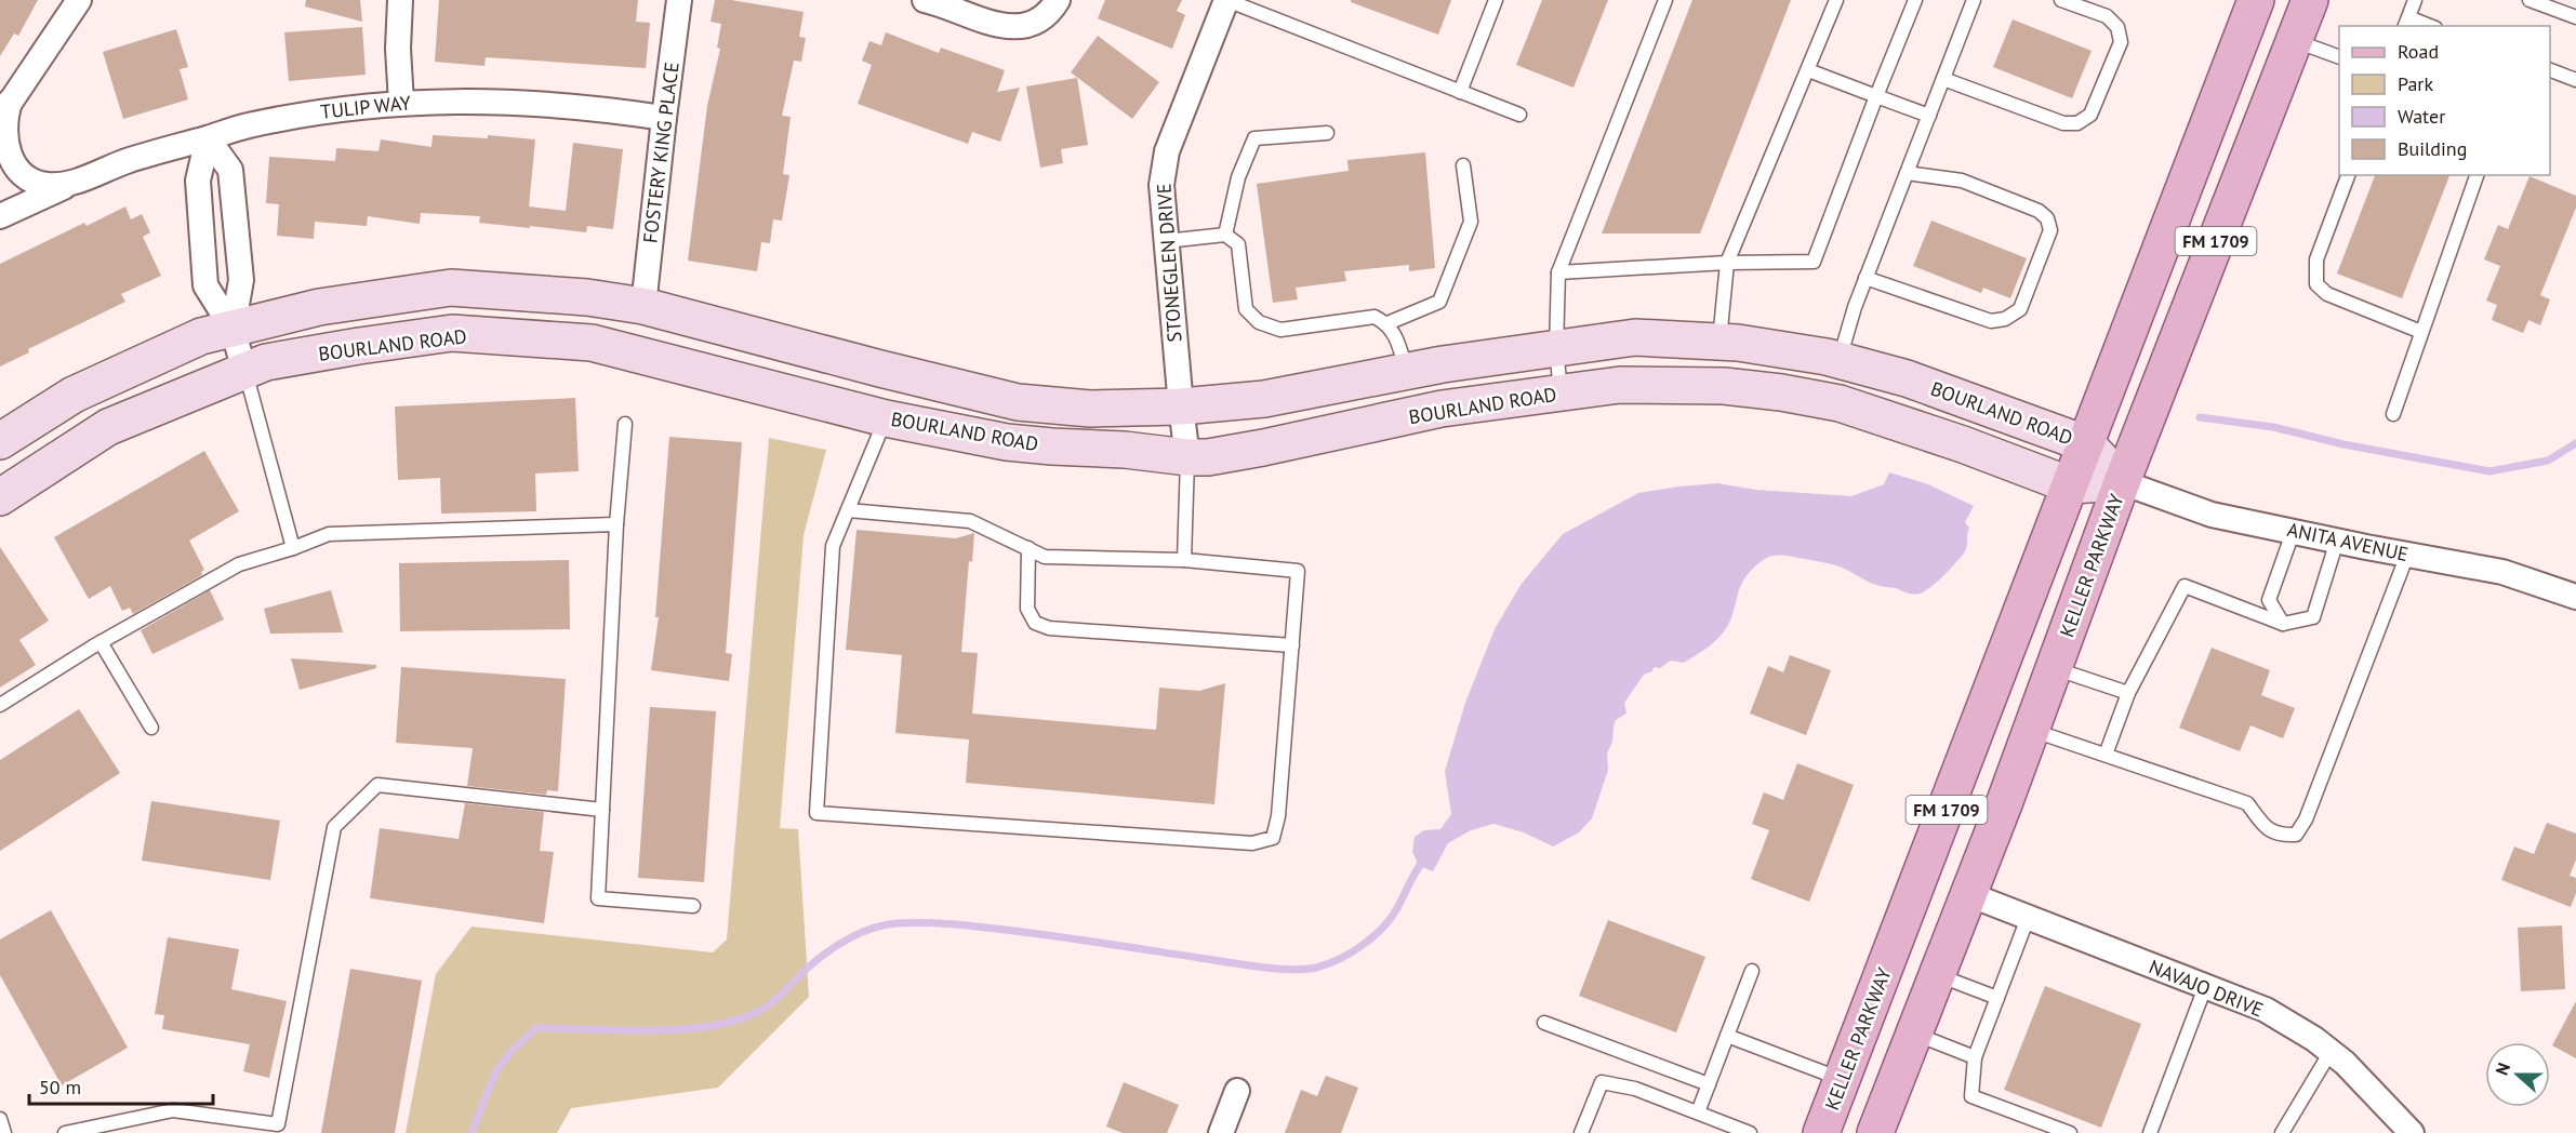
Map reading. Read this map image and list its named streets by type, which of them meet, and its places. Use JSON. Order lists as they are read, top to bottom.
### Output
{
  "streets": {
    "main road": ["FM 1709", "BOURLAND ROAD", "KELLER PARKWAY"],
    "street": [
      "TULIP WAY",
      "FOSTERY KING PLACE",
      "STONEGLEN DRIVE",
      "ANITA AVENUE",
      "NAVAJO DRIVE"
    ]
  },
  "crossings": [
    ["TULIP WAY", "FOSTERY KING PLACE"],
    ["FOSTERY KING PLACE", "BOURLAND ROAD"],
    ["STONEGLEN DRIVE", "BOURLAND ROAD"],
    ["BOURLAND ROAD", "ANITA AVENUE"],
    ["BOURLAND ROAD", "KELLER PARKWAY"],
    ["ANITA AVENUE", "KELLER PARKWAY"],
    ["KELLER PARKWAY", "NAVAJO DRIVE"]
  ],
  "legend": [
    "Road",
    "Park",
    "Water",
    "Building"
  ],
  "scale_bar": "50 m",
  "north": "left"
}
